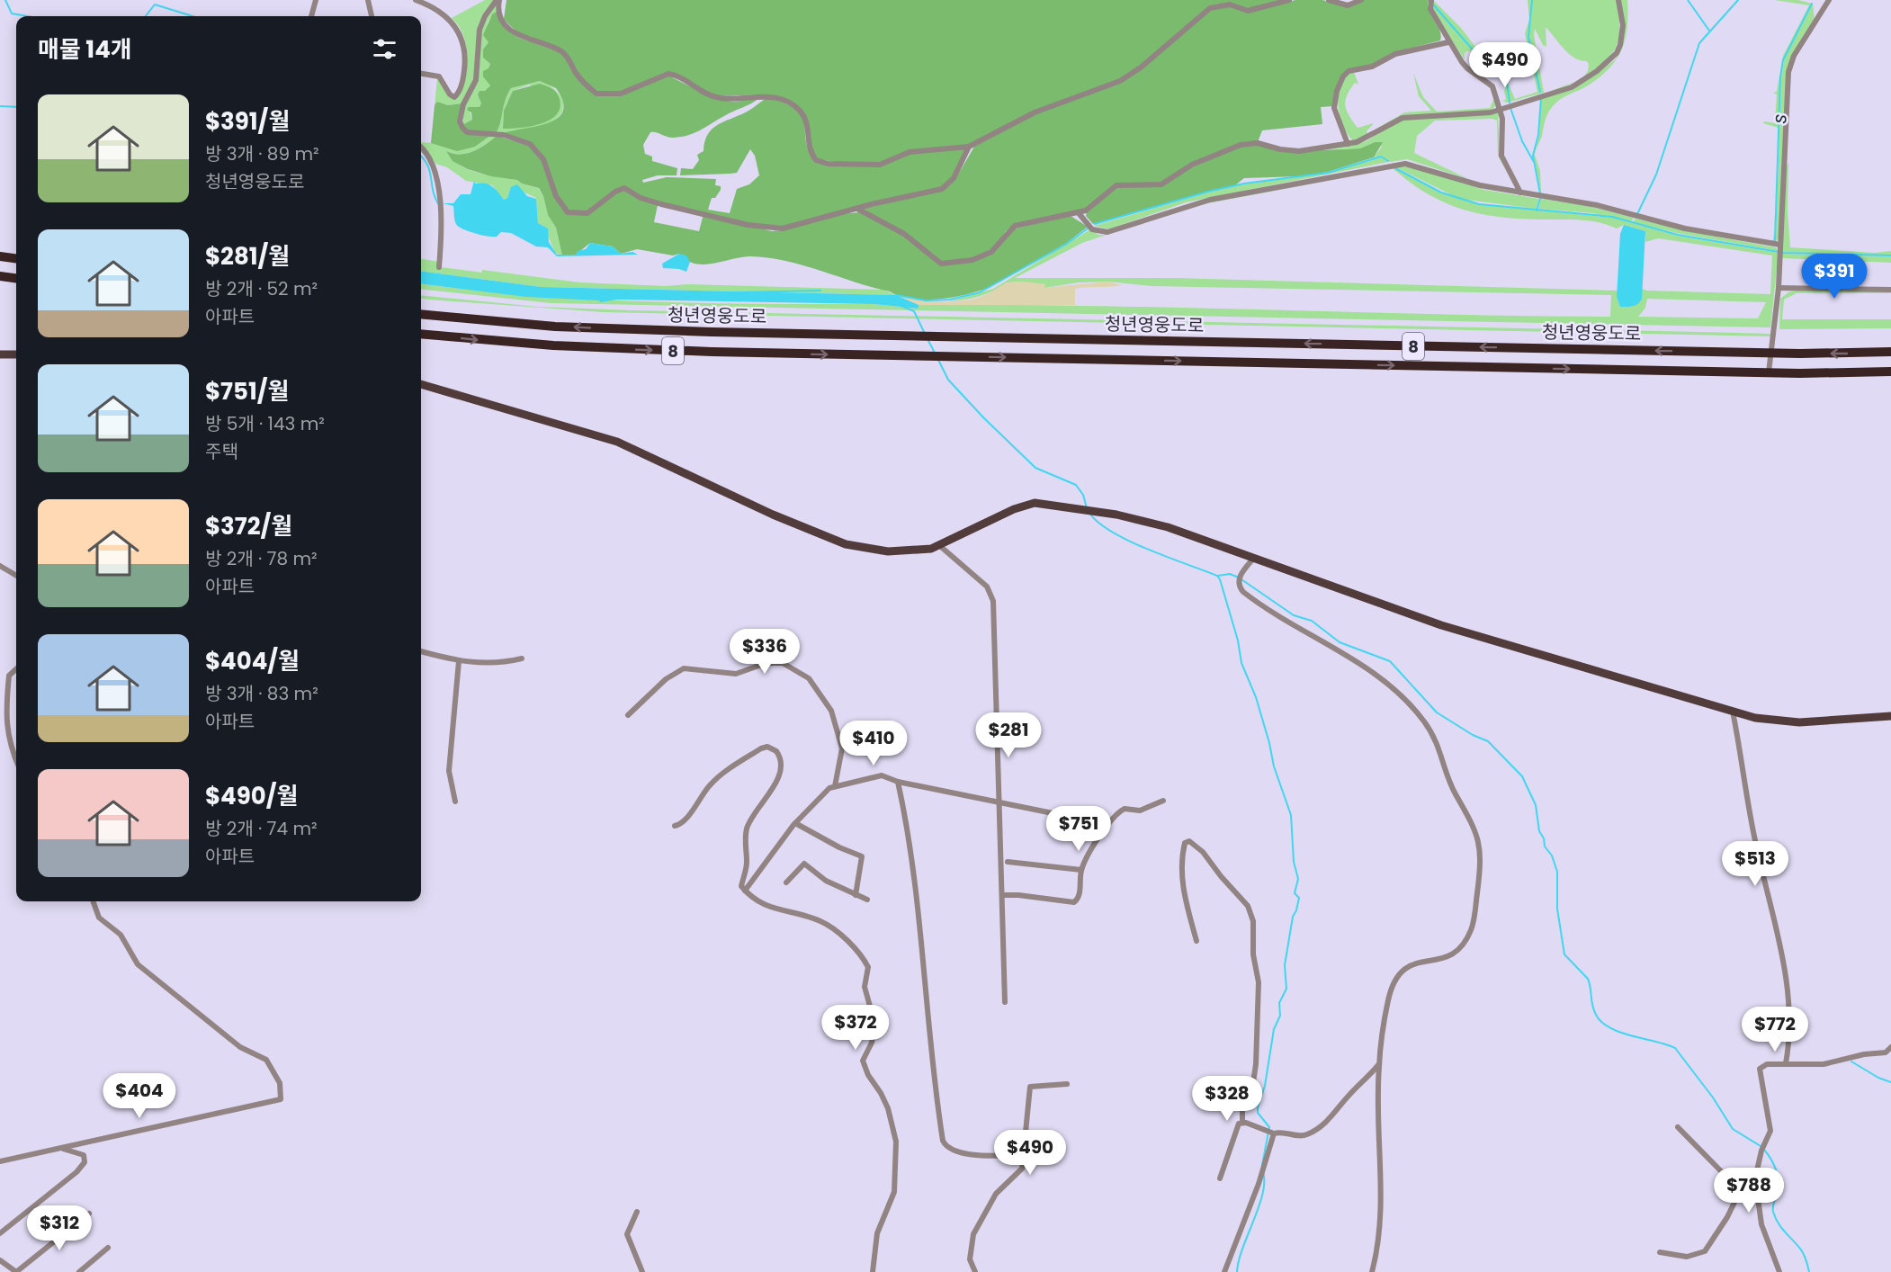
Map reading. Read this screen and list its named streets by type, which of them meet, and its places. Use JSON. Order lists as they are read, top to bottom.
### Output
{
  "streets": {
    "highway": ["청년영웅도로", "8"]
  },
  "water": ["s"],
  "page": {
    "heading": "매물 14개",
    "price": [
      "$490",
      "$391",
      "$336",
      "$281",
      "$410",
      "$751",
      "$513",
      "$372",
      "$772",
      "$404",
      "$328",
      "$490",
      "$788",
      "$312"
    ],
    "list": [
      {
        "name": "$391/월",
        "note": "방 3개 · 89 m² · 청년영웅도로"
      },
      {
        "name": "$281/월",
        "note": "방 2개 · 52 m² · 아파트"
      },
      {
        "name": "$751/월",
        "note": "방 5개 · 143 m² · 주택"
      },
      {
        "name": "$372/월",
        "note": "방 2개 · 78 m² · 아파트"
      },
      {
        "name": "$404/월",
        "note": "방 3개 · 83 m² · 아파트"
      },
      {
        "name": "$490/월",
        "note": "방 2개 · 74 m² · 아파트"
      }
    ]
  }
}
